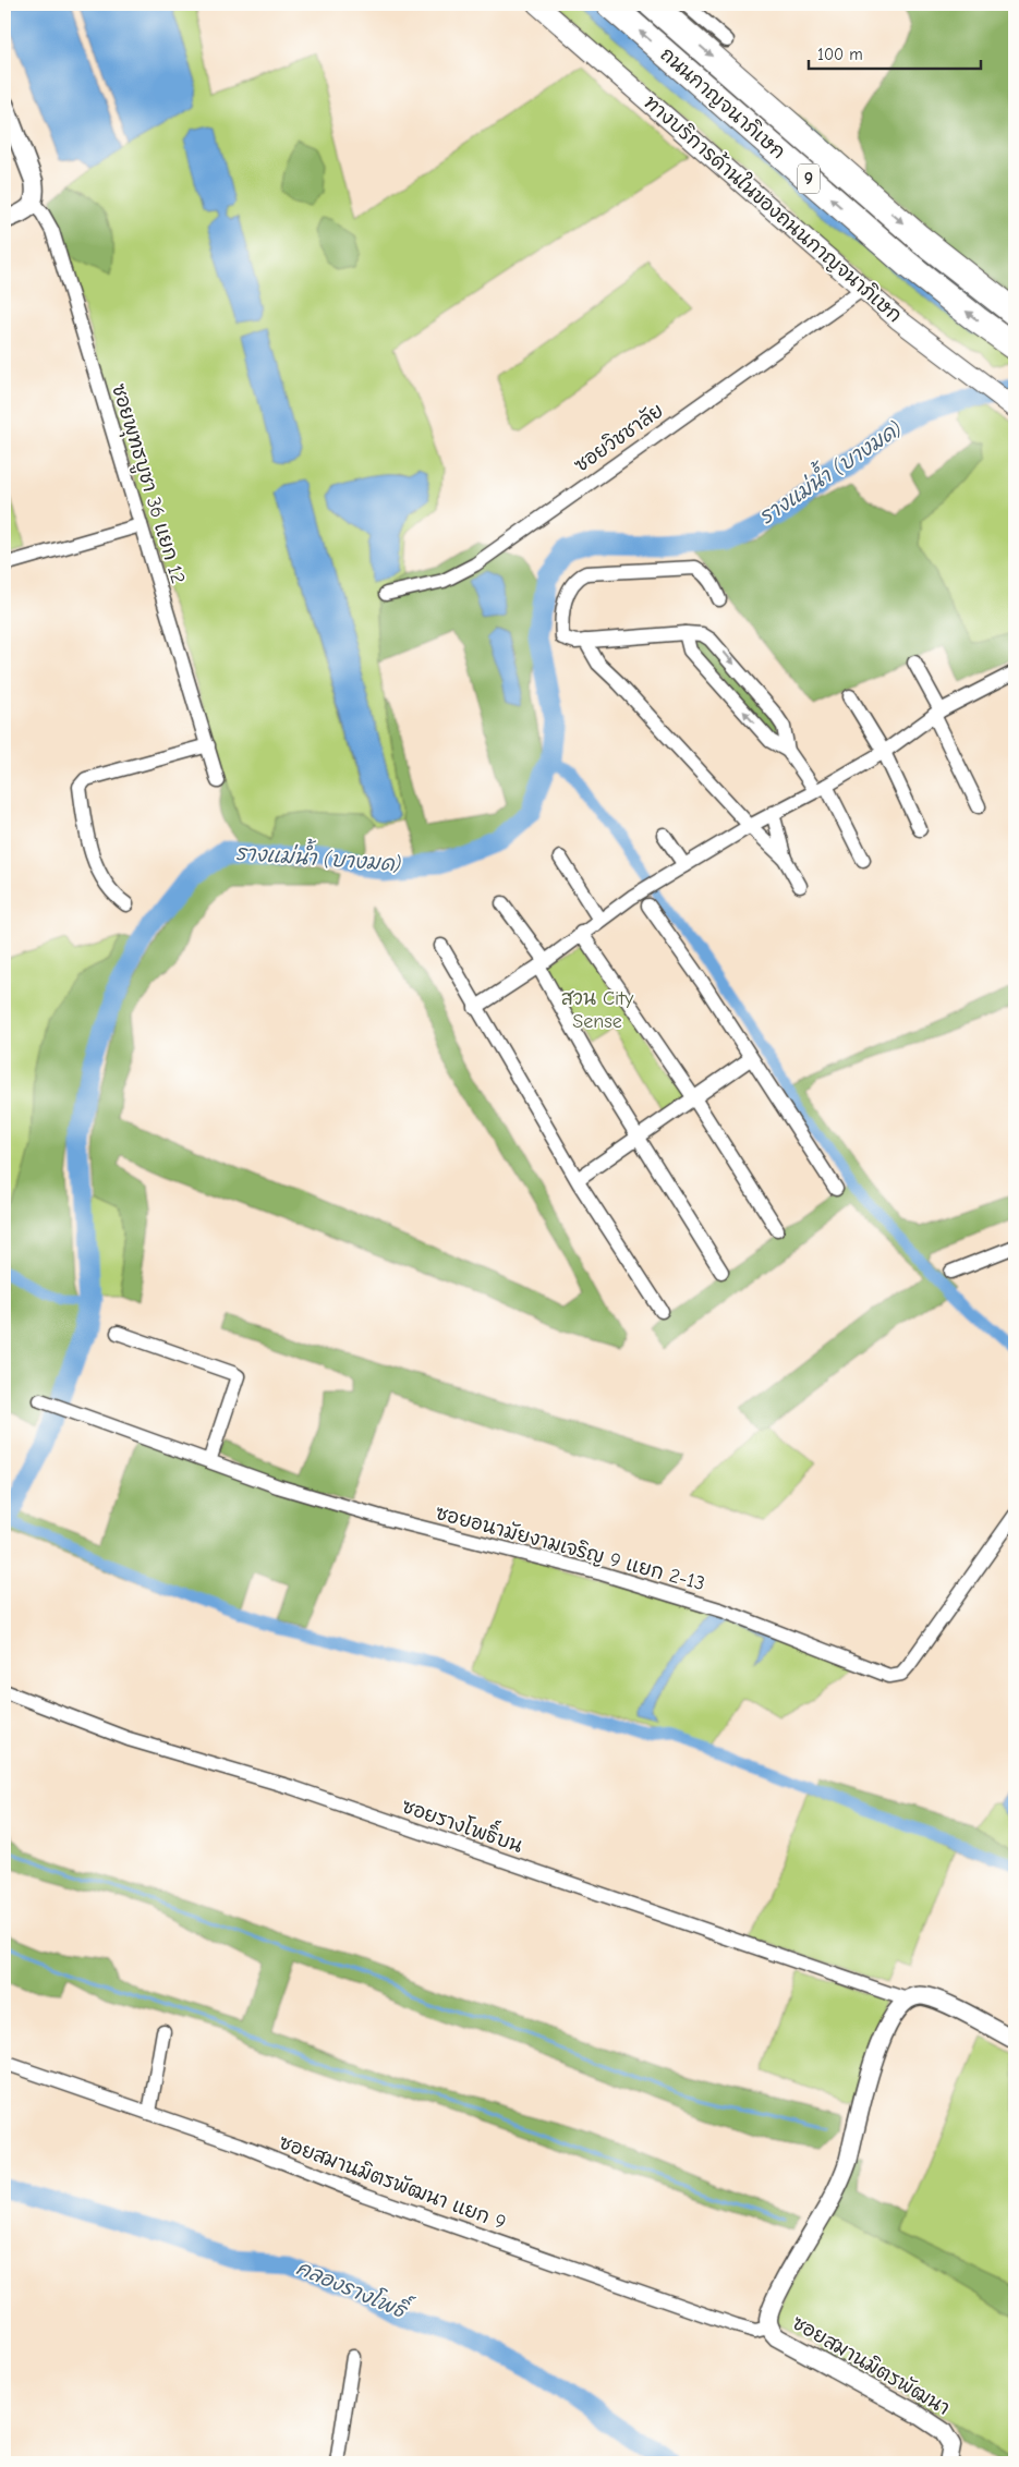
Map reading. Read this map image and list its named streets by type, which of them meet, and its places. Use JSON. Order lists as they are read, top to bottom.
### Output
{
  "streets": {
    "highway": ["ถนนกาญจนาภิเษก", "9"],
    "main road": ["ทางบริการด้านในของถนนกาญจนาภิเษก"],
    "street": [
      "ซอยวิชชาลัย",
      "ซอยพุทธบูชา 36 แยก 12",
      "ซอยอนามัยงามเจริญ 9 แยก 2-13",
      "ซอยรางโพธิ์บน",
      "ซอยสมานมิตรพัฒนา แยก 9",
      "ซอยสมานมิตรพัฒนา"
    ]
  },
  "crossings": [
    ["ทางบริการด้านในของถนนกาญจนาภิเษก", "ซอยวิชชาลัย"],
    ["ซอยรางโพธิ์บน", "ซอยสมานมิตรพัฒนา"],
    ["ซอยสมานมิตรพัฒนา แยก 9", "ซอยสมานมิตรพัฒนา"]
  ],
  "water": ["รางแม่น้ำ (บางมด)", "คลองรางโพธิ์"],
  "parks": ["สวน City Sense"],
  "scale_bar": "100 m"
}
